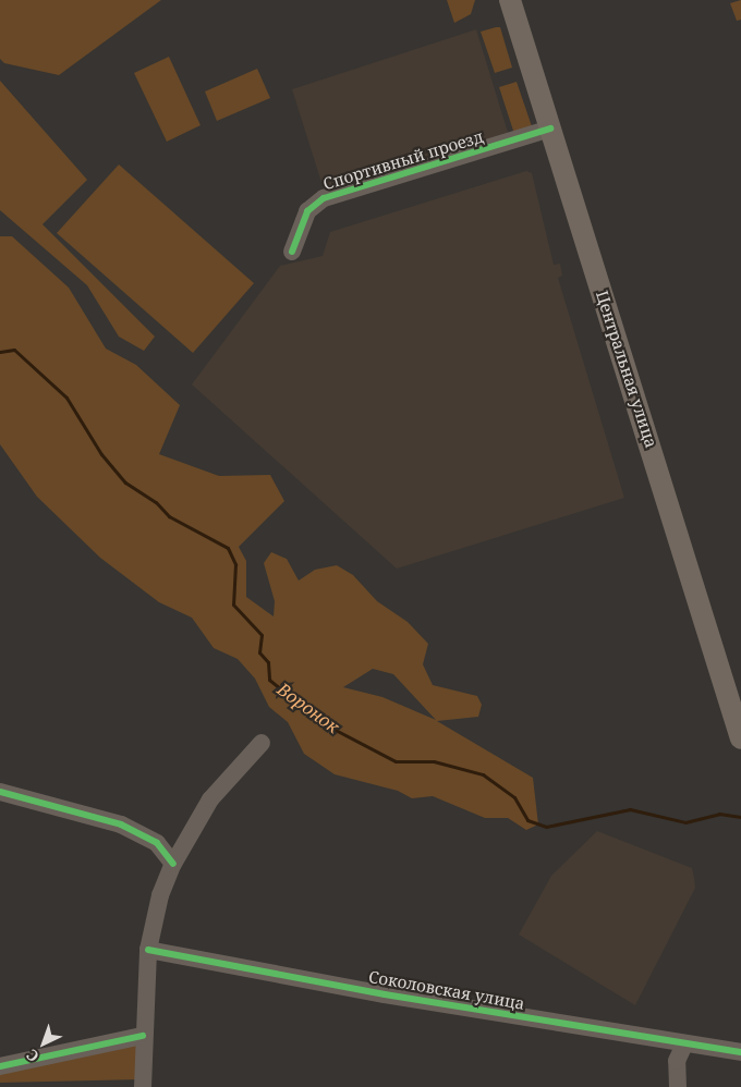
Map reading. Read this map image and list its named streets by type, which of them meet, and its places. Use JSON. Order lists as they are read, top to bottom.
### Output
{
  "streets": {
    "main road": ["Центральная улица"],
    "street": ["Спортивный проезд", "Соколовская улица"]
  },
  "crossings": [
    ["Спортивный проезд", "Центральная улица"]
  ],
  "water": ["Воронок"],
  "north": "bottom left"
}
